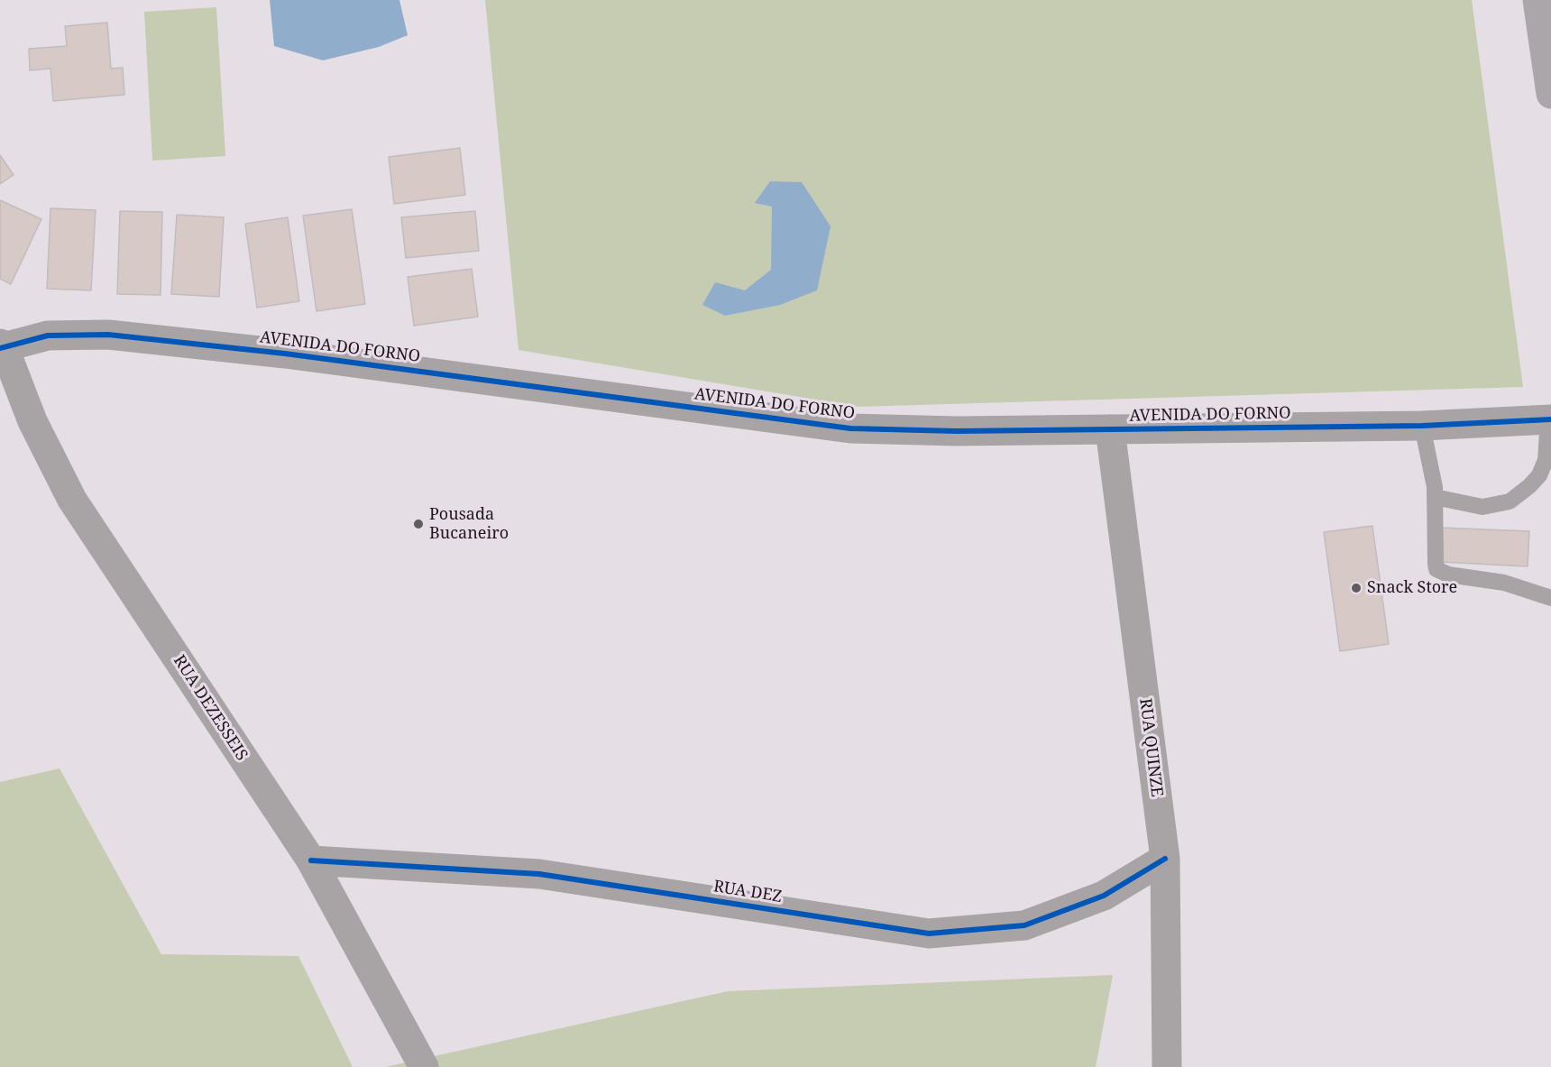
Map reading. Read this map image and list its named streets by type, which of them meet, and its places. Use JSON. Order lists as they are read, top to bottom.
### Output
{
  "streets": {
    "street": [
      "AVENIDA DO FORNO",
      "RUA DEZESSEIS",
      "RUA QUINZE",
      "RUA DEZ"
    ]
  },
  "crossings": [
    ["AVENIDA DO FORNO", "RUA DEZESSEIS"],
    ["AVENIDA DO FORNO", "RUA QUINZE"],
    ["RUA DEZESSEIS", "RUA DEZ"],
    ["RUA QUINZE", "RUA DEZ"]
  ],
  "places": ["Pousada Bucaneiro", "Snack Store"]
}
